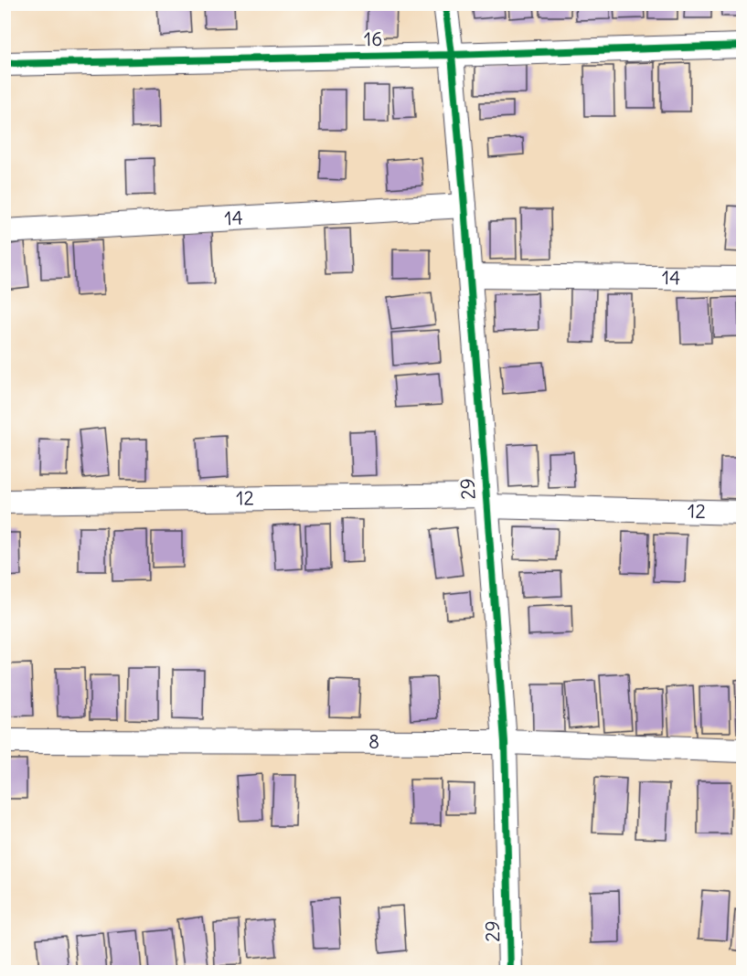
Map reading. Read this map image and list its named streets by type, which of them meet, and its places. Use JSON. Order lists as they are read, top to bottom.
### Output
{
  "streets": {
    "street": [
      "16",
      "14",
      "29",
      "12",
      "8"
    ]
  },
  "crossings": [
    ["16", "29"],
    ["14", "29"],
    ["29", "12"],
    ["29", "8"]
  ]
}
